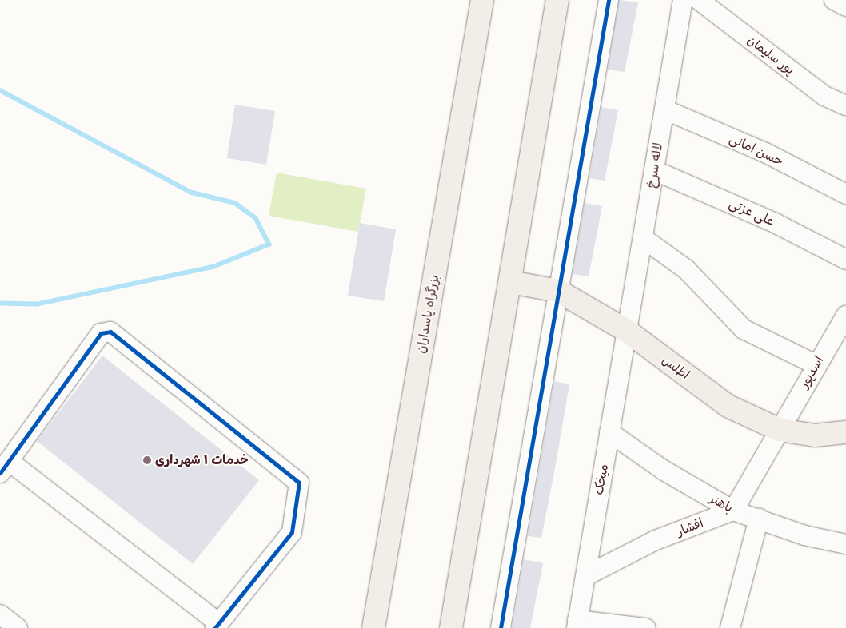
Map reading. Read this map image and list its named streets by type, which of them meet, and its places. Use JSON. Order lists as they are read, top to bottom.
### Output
{
  "streets": {
    "main road": ["بزرگراه پاسداران", "اطلس"],
    "street": [
      "پور سلیمان",
      "حسن امانی",
      "لاله سرخ",
      "علی عزتی",
      "اسدپور",
      "میخک",
      "باهنر",
      "افشار"
    ]
  },
  "crossings": [
    ["حسن امانی", "لاله سرخ"],
    ["لاله سرخ", "علی عزتی"],
    ["لاله سرخ", "اطلس"],
    ["لاله سرخ", "میخک"],
    ["اطلس", "اسدپور"],
    ["اطلس", "میخک"],
    ["میخک", "باهنر"],
    ["میخک", "افشار"],
    ["باهنر", "افشار"]
  ],
  "places": ["خدمات ۱ شهرداری"]
}
